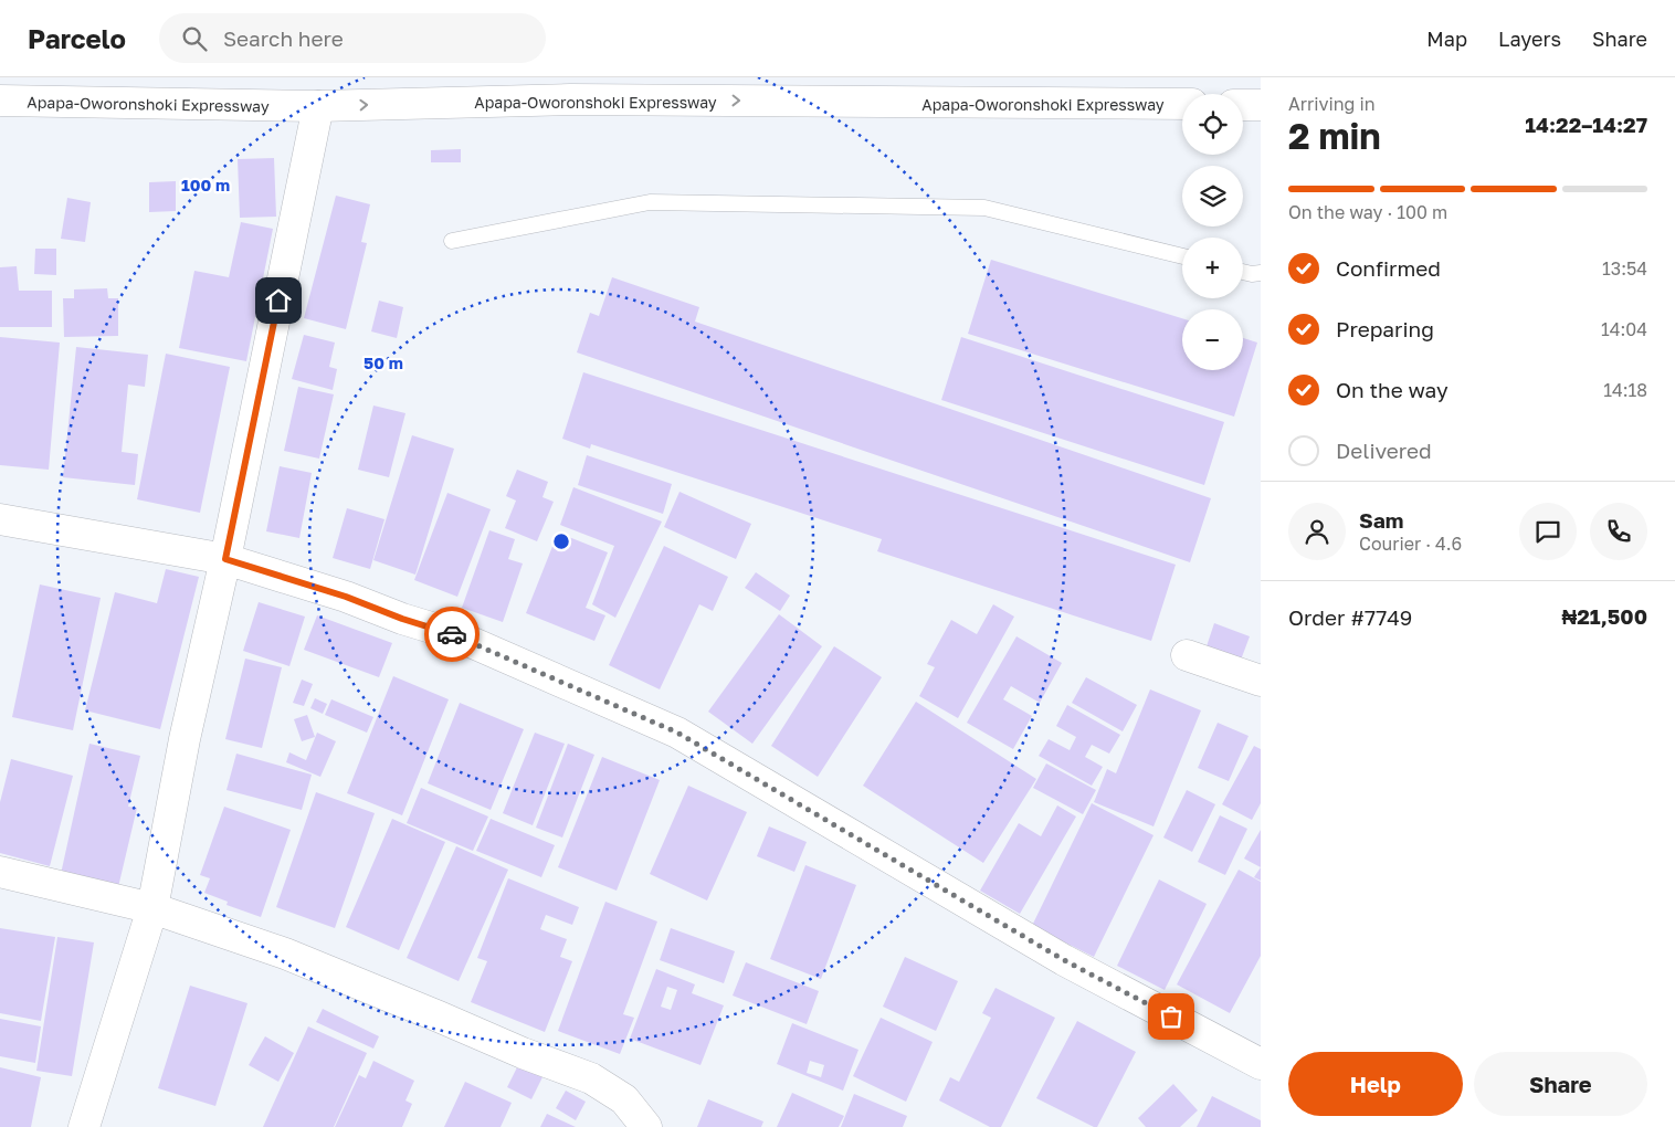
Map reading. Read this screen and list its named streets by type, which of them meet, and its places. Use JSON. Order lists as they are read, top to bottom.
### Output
{
  "streets": {
    "street": ["Apapa-Oworonshoki Expressway"]
  },
  "one_way": ["Apapa-Oworonshoki Expressway"],
  "page": {
    "header": "Parcelo",
    "search": "Search here",
    "nav": ["Map", "Layers", "Share"],
    "heading": ["2 min", "Arriving in", "14:22–14:27"],
    "panel": [
      "Sam",
      "Courier · 4.6",
      "Order #7749",
      "₦21,500"
    ],
    "map_buttons": ["+", "−"],
    "bar": "On the way · 100 m",
    "list": [
      ["Confirmed", "13:54"],
      ["Preparing", "14:04"],
      ["On the way", "14:18"],
      "Delivered"
    ],
    "buttons": ["Help", "Share"]
  },
  "rings": ["100 m", "50 m"]
}
